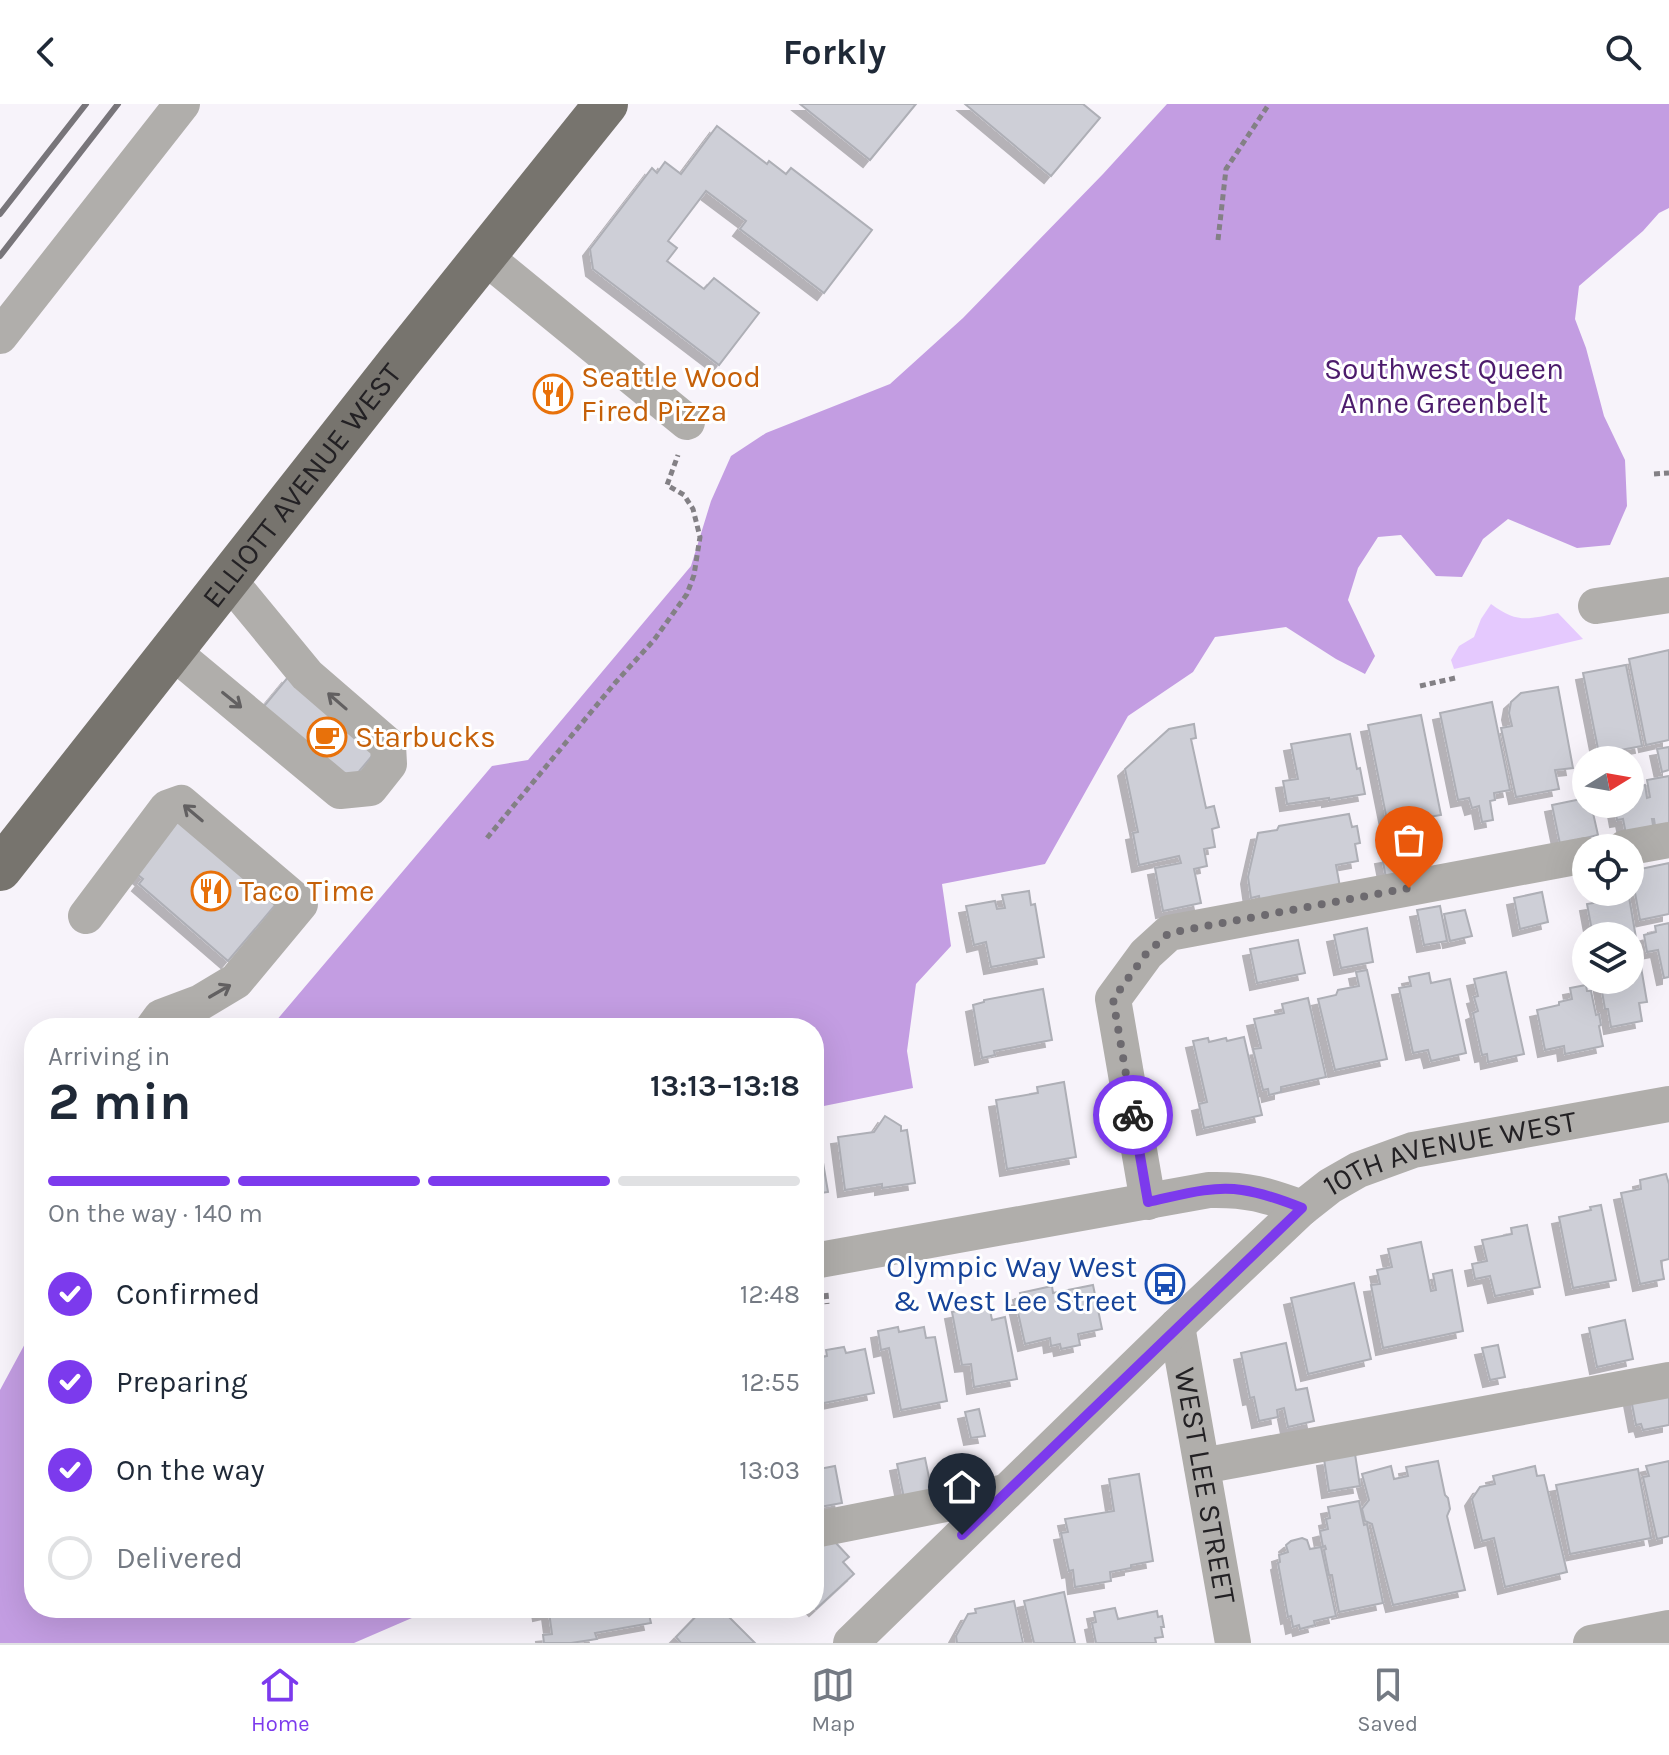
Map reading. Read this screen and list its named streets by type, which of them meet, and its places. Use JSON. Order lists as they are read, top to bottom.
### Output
{
  "streets": {
    "main road": ["ELLIOTT AVENUE WEST"],
    "street": ["10TH AVENUE WEST", "WEST LEE STREET"]
  },
  "parks": ["Southwest Queen Anne Greenbelt"],
  "places": {
    "restaurant": ["Seattle Wood Fired Pizza", "Taco Time"],
    "cafe": ["Starbucks"],
    "bus stop": ["Olympic Way West & West Lee Street"]
  },
  "north": "right",
  "page": {
    "header": "Forkly",
    "heading": ["2 min", "Arriving in", "13:13–13:18"],
    "bar": "On the way · 140 m",
    "list": [
      ["Confirmed", "12:48"],
      ["Preparing", "12:55"],
      ["On the way", "13:03"],
      "Delivered"
    ],
    "tabs": ["Home", "Map", "Saved"]
  }
}
